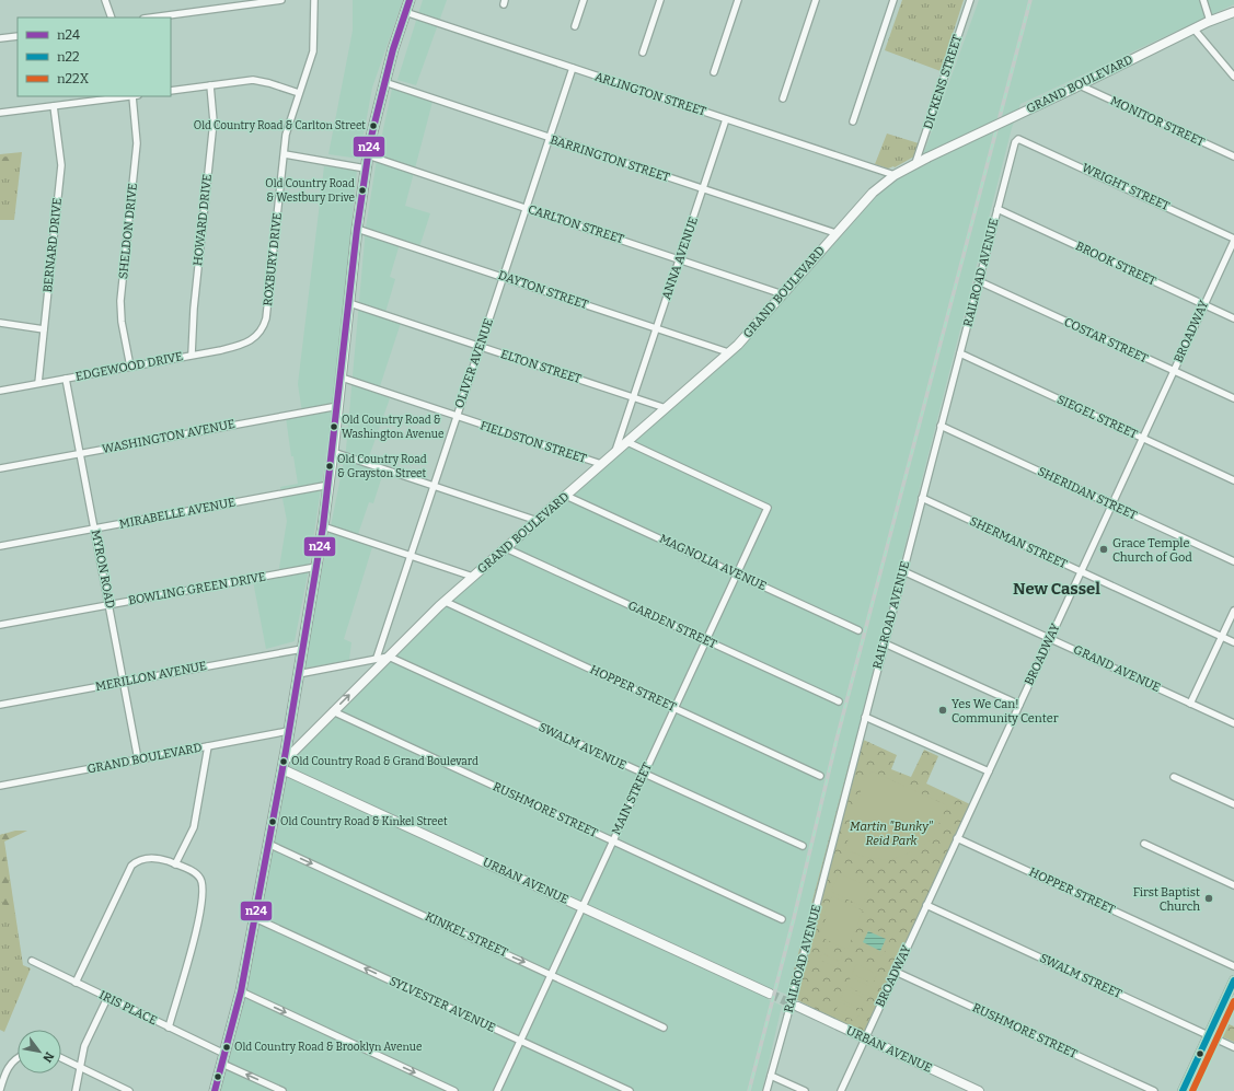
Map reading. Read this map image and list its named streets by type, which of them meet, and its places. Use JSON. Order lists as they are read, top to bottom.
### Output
{
  "streets": {
    "street": [
      "DICKENS STREET",
      "GRAND BOULEVARD",
      "ARLINGTON STREET",
      "MONITOR STREET",
      "BARRINGTON STREET",
      "WRIGHT STREET",
      "HOWARD DRIVE",
      "CARLTON STREET",
      "SHELDON DRIVE",
      "BERNARD DRIVE",
      "ANNA AVENUE",
      "ROXBURY DRIVE",
      "BROOK STREET",
      "RAILROAD AVENUE",
      "DAYTON STREET",
      "BROADWAY",
      "COSTAR STREET",
      "OLIVER AVENUE",
      "EDGEWOOD DRIVE",
      "ELTON STREET",
      "SIEGEL STREET",
      "WASHINGTON AVENUE",
      "FIELDSTON STREET",
      "SHERIDAN STREET",
      "MIRABELLE AVENUE",
      "SHERMAN STREET",
      "MAGNOLIA AVENUE",
      "MYRON ROAD",
      "BOWLING GREEN DRIVE",
      "GARDEN STREET",
      "GRAND AVENUE",
      "MERILLON AVENUE",
      "HOPPER STREET",
      "SWALM AVENUE",
      "MAIN STREET",
      "RUSHMORE STREET",
      "URBAN AVENUE",
      "KINKEL STREET",
      "SWALM STREET",
      "SYLVESTER AVENUE",
      "IRIS PLACE"
    ]
  },
  "crossings": [
    ["DICKENS STREET", "GRAND BOULEVARD"],
    ["GRAND BOULEVARD", "ARLINGTON STREET"],
    ["GRAND BOULEVARD", "MONITOR STREET"],
    ["GRAND BOULEVARD", "BARRINGTON STREET"],
    ["GRAND BOULEVARD", "CARLTON STREET"],
    ["GRAND BOULEVARD", "ANNA AVENUE"],
    ["GRAND BOULEVARD", "DAYTON STREET"],
    ["GRAND BOULEVARD", "FIELDSTON STREET"],
    ["GRAND BOULEVARD", "MAGNOLIA AVENUE"],
    ["GRAND BOULEVARD", "MYRON ROAD"],
    ["GRAND BOULEVARD", "GARDEN STREET"],
    ["GRAND BOULEVARD", "HOPPER STREET"],
    ["GRAND BOULEVARD", "SWALM AVENUE"],
    ["GRAND BOULEVARD", "MAIN STREET"],
    ["GRAND BOULEVARD", "RUSHMORE STREET"],
    ["GRAND BOULEVARD", "URBAN AVENUE"],
    ["ARLINGTON STREET", "ANNA AVENUE"],
    ["ARLINGTON STREET", "OLIVER AVENUE"],
    ["BARRINGTON STREET", "ANNA AVENUE"],
    ["BARRINGTON STREET", "OLIVER AVENUE"],
    ["WRIGHT STREET", "RAILROAD AVENUE"],
    ["WRIGHT STREET", "BROADWAY"],
    ["HOWARD DRIVE", "EDGEWOOD DRIVE"],
    ["CARLTON STREET", "ANNA AVENUE"],
    ["CARLTON STREET", "OLIVER AVENUE"],
    ["SHELDON DRIVE", "EDGEWOOD DRIVE"],
    ["BERNARD DRIVE", "EDGEWOOD DRIVE"],
    ["ANNA AVENUE", "DAYTON STREET"],
    ["ANNA AVENUE", "ELTON STREET"],
    ["ROXBURY DRIVE", "EDGEWOOD DRIVE"],
    ["BROOK STREET", "RAILROAD AVENUE"],
    ["BROOK STREET", "BROADWAY"],
    ["RAILROAD AVENUE", "COSTAR STREET"],
    ["RAILROAD AVENUE", "SIEGEL STREET"],
    ["RAILROAD AVENUE", "SHERIDAN STREET"],
    ["RAILROAD AVENUE", "SHERMAN STREET"],
    ["RAILROAD AVENUE", "GRAND AVENUE"],
    ["DAYTON STREET", "OLIVER AVENUE"],
    ["BROADWAY", "COSTAR STREET"],
    ["BROADWAY", "SIEGEL STREET"],
    ["BROADWAY", "SHERIDAN STREET"],
    ["BROADWAY", "SHERMAN STREET"],
    ["BROADWAY", "GRAND AVENUE"],
    ["BROADWAY", "HOPPER STREET"],
    ["BROADWAY", "RUSHMORE STREET"],
    ["BROADWAY", "URBAN AVENUE"],
    ["BROADWAY", "SWALM STREET"],
    ["OLIVER AVENUE", "ELTON STREET"],
    ["OLIVER AVENUE", "FIELDSTON STREET"],
    ["EDGEWOOD DRIVE", "MYRON ROAD"],
    ["WASHINGTON AVENUE", "MYRON ROAD"],
    ["MIRABELLE AVENUE", "MYRON ROAD"],
    ["MAGNOLIA AVENUE", "MAIN STREET"],
    ["MYRON ROAD", "BOWLING GREEN DRIVE"],
    ["MYRON ROAD", "MERILLON AVENUE"],
    ["GARDEN STREET", "MAIN STREET"],
    ["HOPPER STREET", "MAIN STREET"],
    ["SWALM AVENUE", "MAIN STREET"],
    ["MAIN STREET", "RUSHMORE STREET"],
    ["MAIN STREET", "URBAN AVENUE"],
    ["MAIN STREET", "KINKEL STREET"],
    ["MAIN STREET", "SYLVESTER AVENUE"]
  ],
  "one_way": ["KINKEL STREET", "SYLVESTER AVENUE"],
  "districts": ["New Cassel"],
  "parks": ["Martin \"Bunky\" Reid Park"],
  "places": [
    "Old Country Road & Carlton Street",
    "Old Country Road & Westbury Drive",
    "Old Country Road & Washington Avenue",
    "Old Country Road & Grayston Street",
    "Grace Temple Church of God",
    "Yes We Can! Community Center",
    "Old Country Road & Grand Boulevard",
    "Old Country Road & Kinkel Street",
    "First Baptist Church",
    "Old Country Road & Brooklyn Avenue"
  ],
  "lines": ["transit line n24", "transit line n22", "transit line n22X"],
  "legend": ["n24", "n22", "n22X"],
  "north": "bottom right"
}
